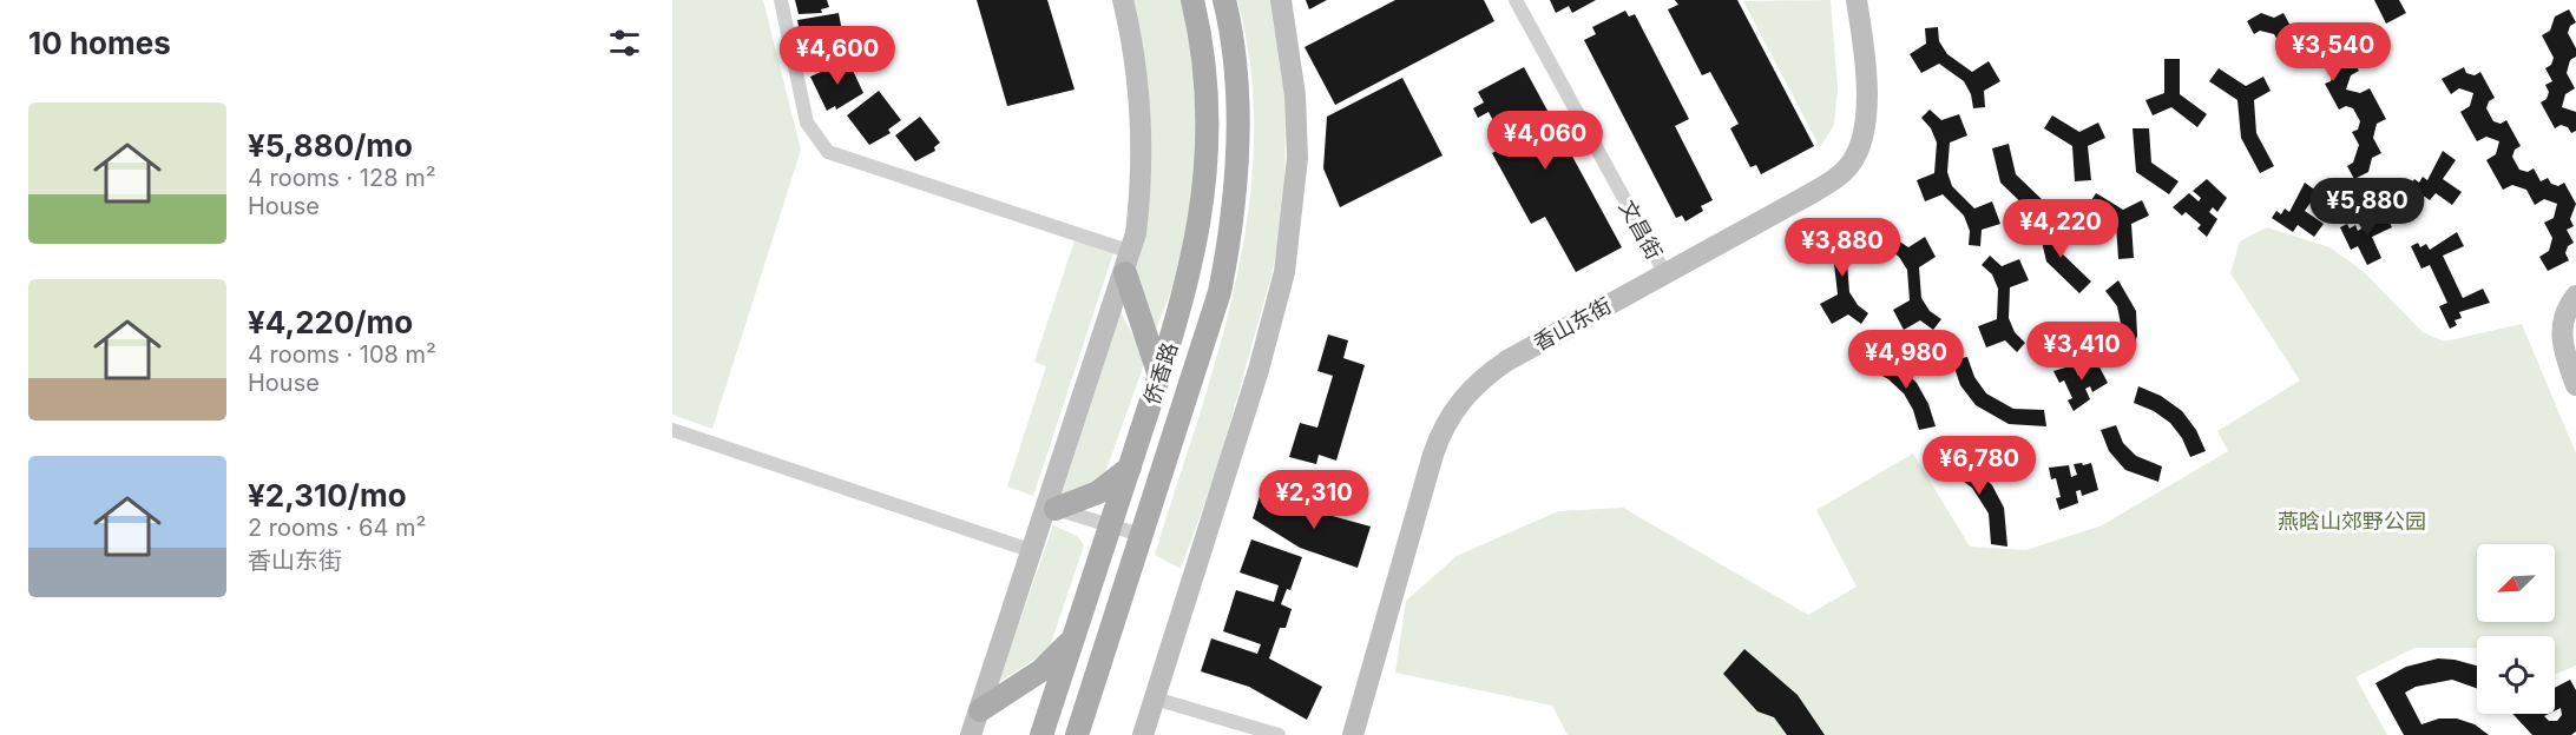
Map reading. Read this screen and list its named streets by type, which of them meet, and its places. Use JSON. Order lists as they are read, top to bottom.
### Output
{
  "streets": {
    "main road": ["香山东街", "侨香路"],
    "street": ["文昌街"]
  },
  "crossings": [
    ["文昌街", "香山东街"]
  ],
  "parks": ["燕晗山郊野公园"],
  "north": "bottom left",
  "page": {
    "heading": "10 homes",
    "price": [
      "¥3,540",
      "¥4,600",
      "¥4,060",
      "¥5,880",
      "¥4,220",
      "¥3,880",
      "¥3,410",
      "¥4,980",
      "¥6,780",
      "¥2,310"
    ],
    "list": [
      {
        "name": "¥5,880/mo",
        "note": "4 rooms · 128 m² · House"
      },
      {
        "name": "¥4,220/mo",
        "note": "4 rooms · 108 m² · House"
      },
      {
        "name": "¥2,310/mo",
        "note": "2 rooms · 64 m² · 香山东街"
      }
    ]
  }
}
